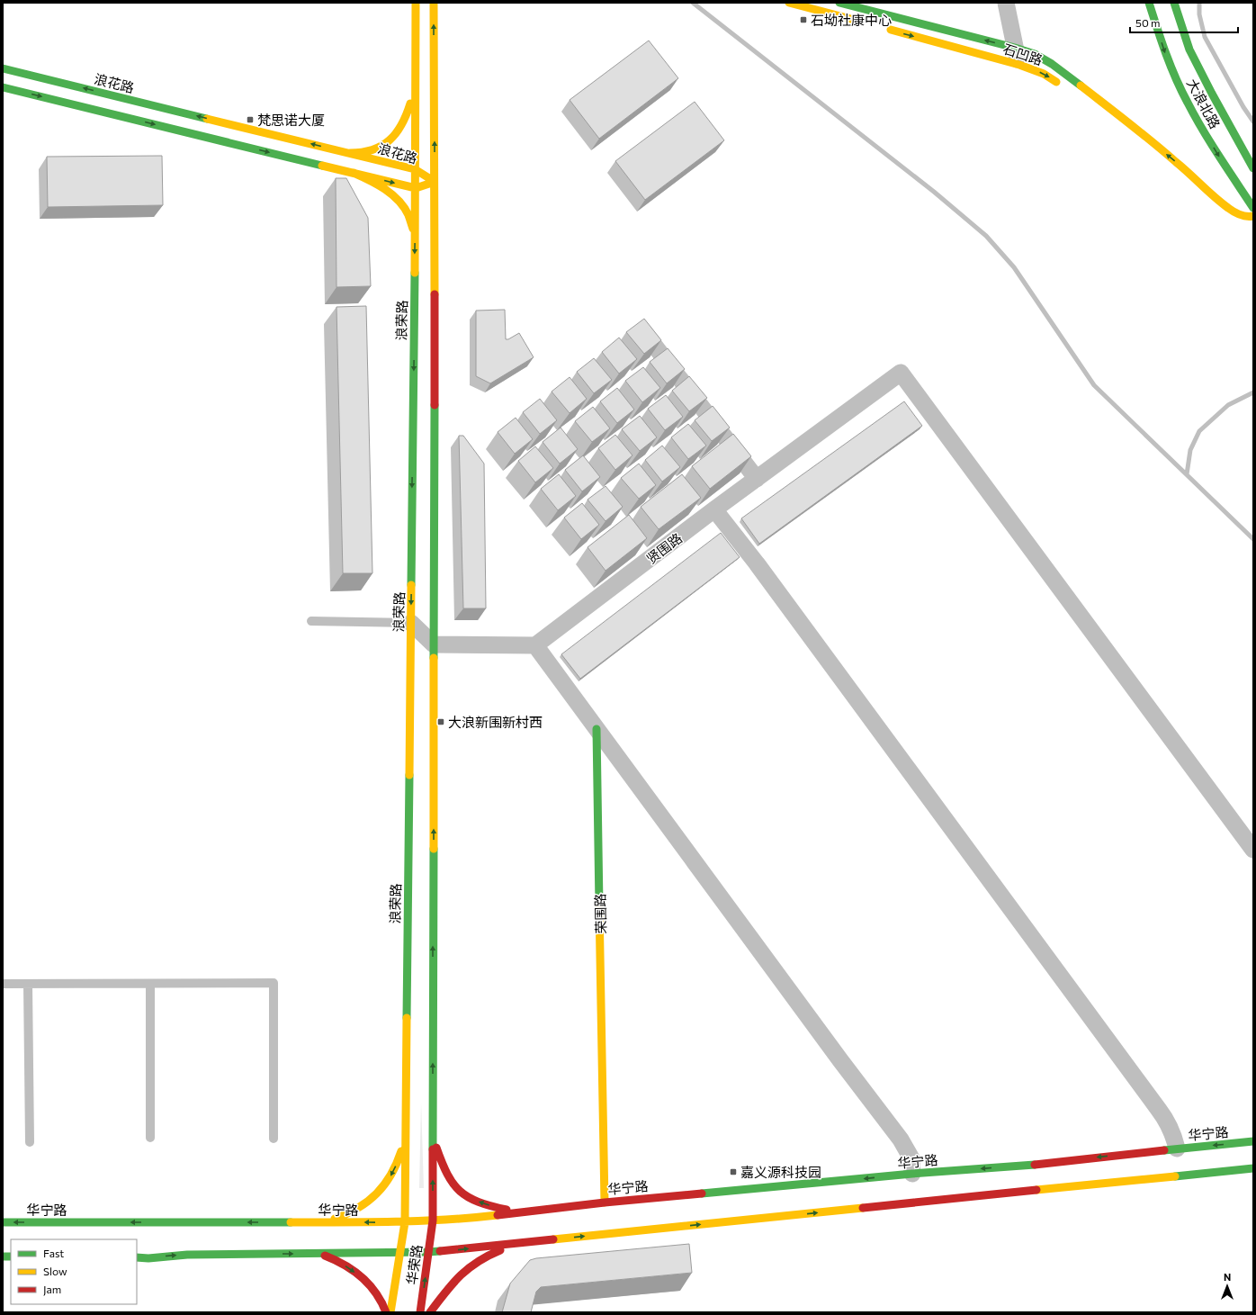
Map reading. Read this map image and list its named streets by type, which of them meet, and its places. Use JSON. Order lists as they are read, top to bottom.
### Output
{
  "streets": {
    "main road": [
      "石凹路",
      "浪花路",
      "大浪北路",
      "浪荣路",
      "荣围路",
      "华宁路",
      "华荣路"
    ],
    "street": ["贤围路"]
  },
  "crossings": [
    ["浪花路", "浪荣路"],
    ["浪荣路", "华宁路"],
    ["浪荣路", "华荣路"],
    ["荣围路", "华宁路"],
    ["华宁路", "华荣路"]
  ],
  "places": {
    "transit": [
      "石坳社康中心",
      "梵思诺大厦",
      "大浪新围新村西",
      "嘉义源科技园"
    ]
  },
  "legend": ["Fast", "Slow", "Jam"],
  "scale_bar": "50 m",
  "north": "top"
}
